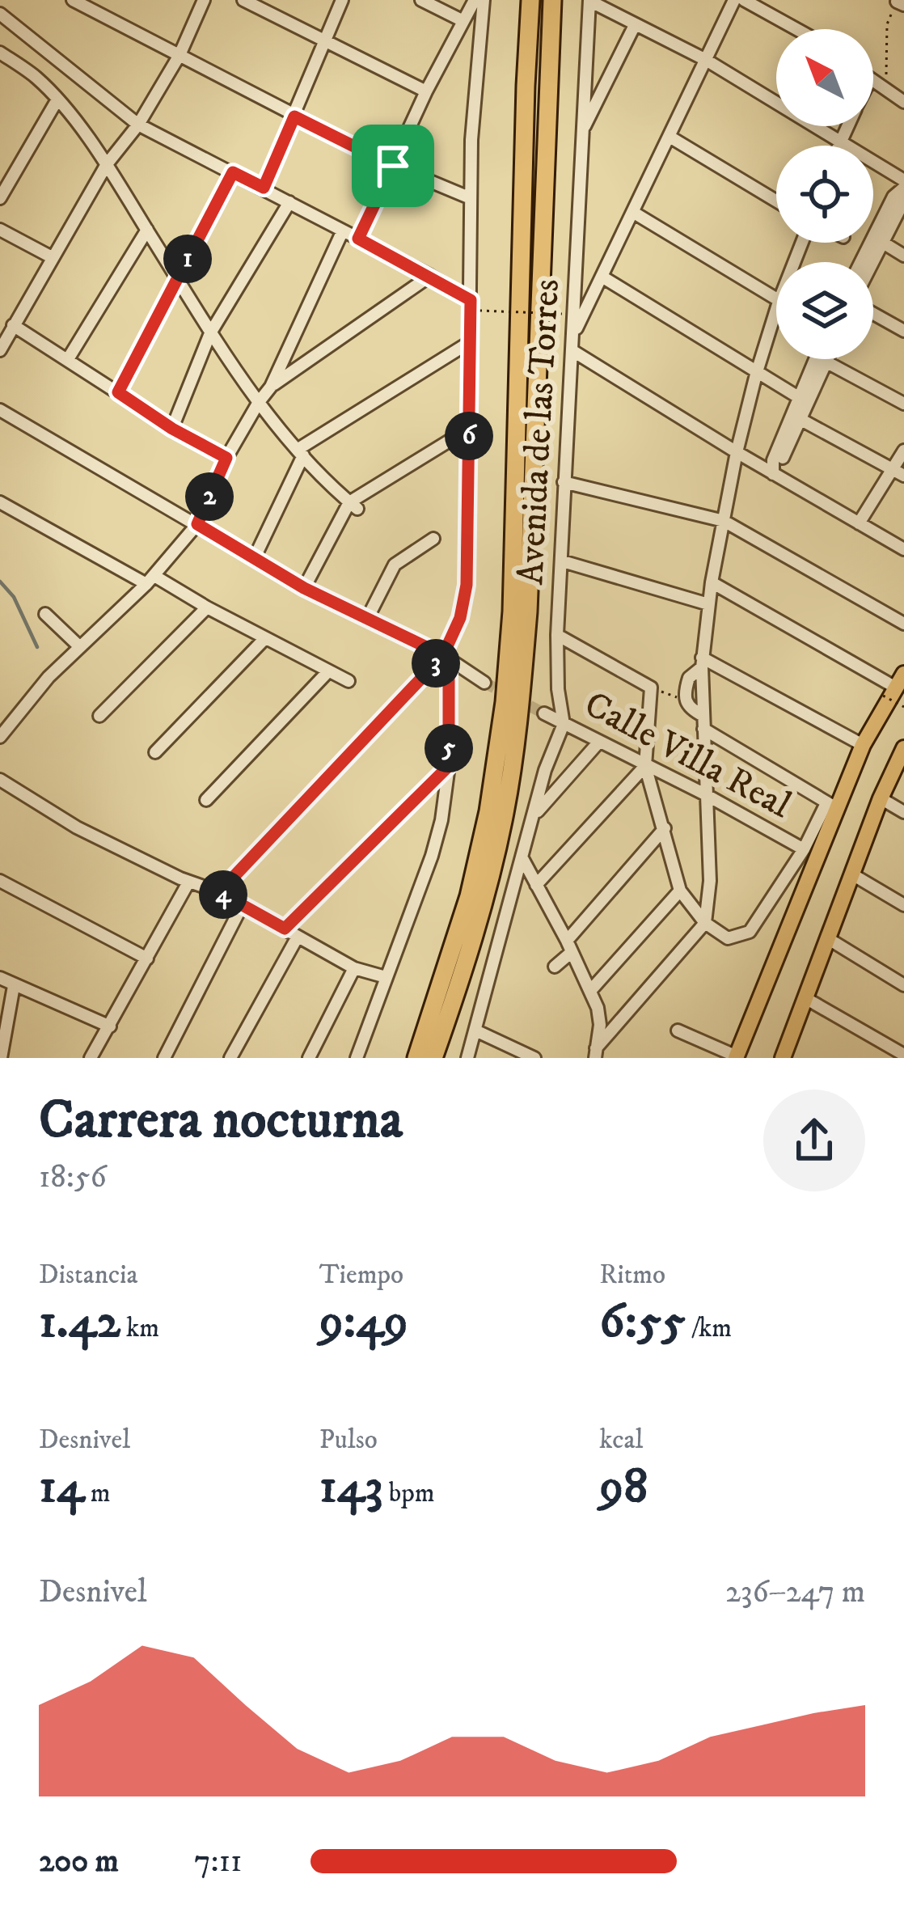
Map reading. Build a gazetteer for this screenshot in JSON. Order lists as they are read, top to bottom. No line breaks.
{"streets":{"street":["Avenida de las Torres","Calle Villa Real"]},"crossings":[["Avenida de las Torres","Calle Villa Real"]],"north":"top left","page":{"pins":["1","6","2","3","5","4"],"heading":["Carrera nocturna","18:56"],"stats":[["Distancia","1.42 km"],["Tiempo","9:49"],["Ritmo","6:55 /km"],["Desnivel","14 m"],["Pulso","143 bpm"],["kcal","98"]],"chart":["Desnivel","236–247 m"],"list":[{"name":"200 m","note":"7:11"}]}}
